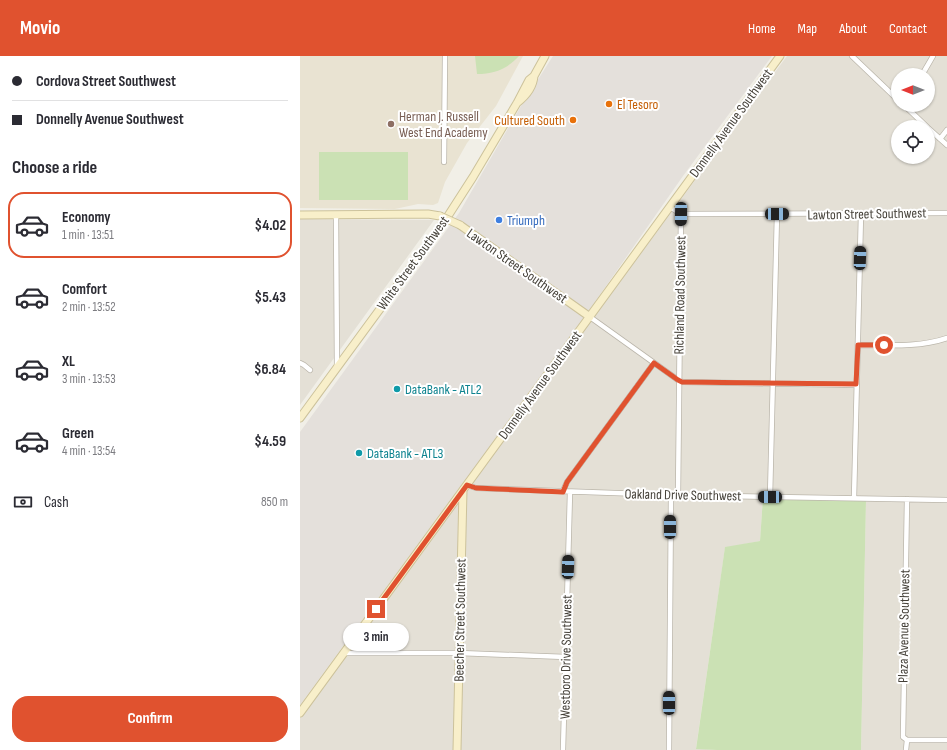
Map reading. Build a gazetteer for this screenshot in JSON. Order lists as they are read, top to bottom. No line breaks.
{"streets":{"street":["Donnelly Avenue Southwest","Lawton Street Southwest","White Street Southwest","Richland Road Southwest","Oakland Drive Southwest","Beecher Street Southwest","Plaza Avenue Southwest","Westboro Drive Southwest"]},"crossings":[["Donnelly Avenue Southwest","Lawton Street Southwest"],["Donnelly Avenue Southwest","Oakland Drive Southwest"],["Donnelly Avenue Southwest","Beecher Street Southwest"],["Lawton Street Southwest","Richland Road Southwest"],["Richland Road Southwest","Oakland Drive Southwest"],["Oakland Drive Southwest","Beecher Street Southwest"],["Oakland Drive Southwest","Plaza Avenue Southwest"],["Oakland Drive Southwest","Westboro Drive Southwest"]],"places":["El Tesoro","Cultured South","Herman J. Russell West End Academy","Triumph","DataBank - ATL2","DataBank - ATL3"],"north":"left","page":{"header":"Movio","nav":["Home","Map","About","Contact"],"banner":["Cordova Street Southwest","Donnelly Avenue Southwest"],"heading":"Choose a ride","list":[{"name":"Economy","note":"1 min · 13:51","value":"$4.02"},{"name":"Comfort","note":"2 min · 13:52","value":"$5.43"},{"name":"XL","note":"3 min · 13:53","value":"$6.84"},{"name":"Green","note":"4 min · 13:54","value":"$4.59"}],"pay":["Cash","850 m"],"bubble":"3 min","buttons":"Confirm"}}
